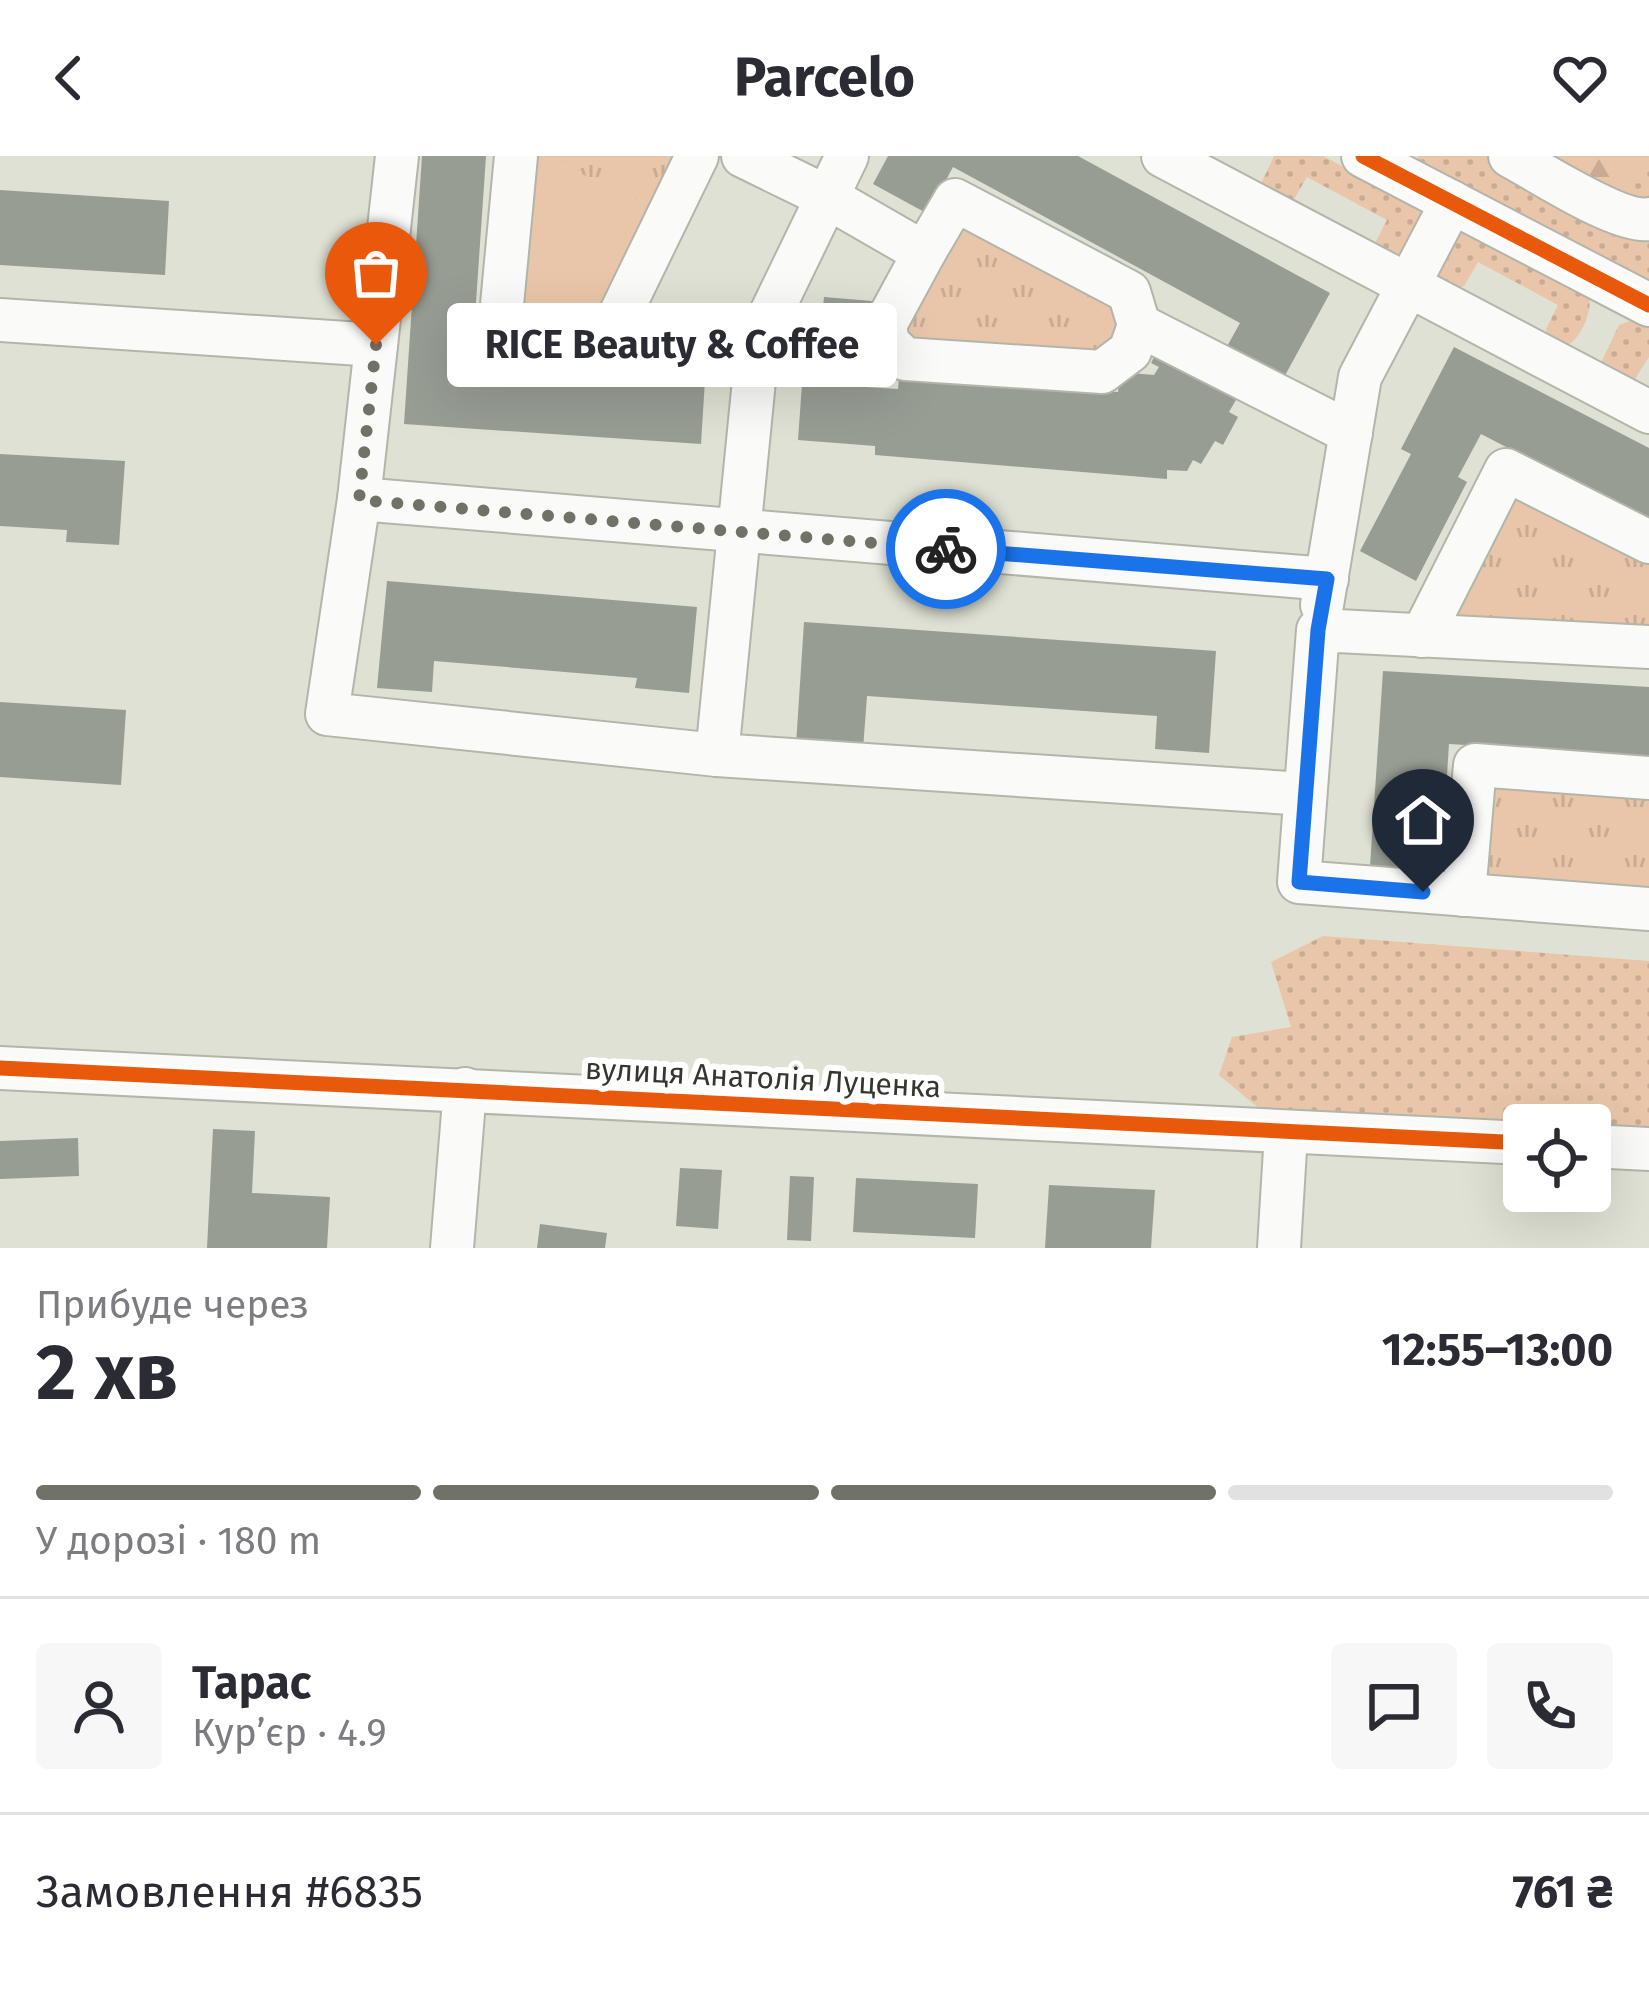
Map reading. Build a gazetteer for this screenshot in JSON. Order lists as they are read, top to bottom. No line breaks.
{"streets":{"street":["вулиця Анатолія Луценка"]},"places":["RICE Beauty & Coffee"],"page":{"header":"Parcelo","bubble":"RICE Beauty & Coffee","heading":["2 хв","Прибуде через","12:55–13:00"],"panel":["Тарас","Кур’єр · 4.9","Замовлення #6835","761 ₴"],"bar":"У дорозі · 180 m"}}
